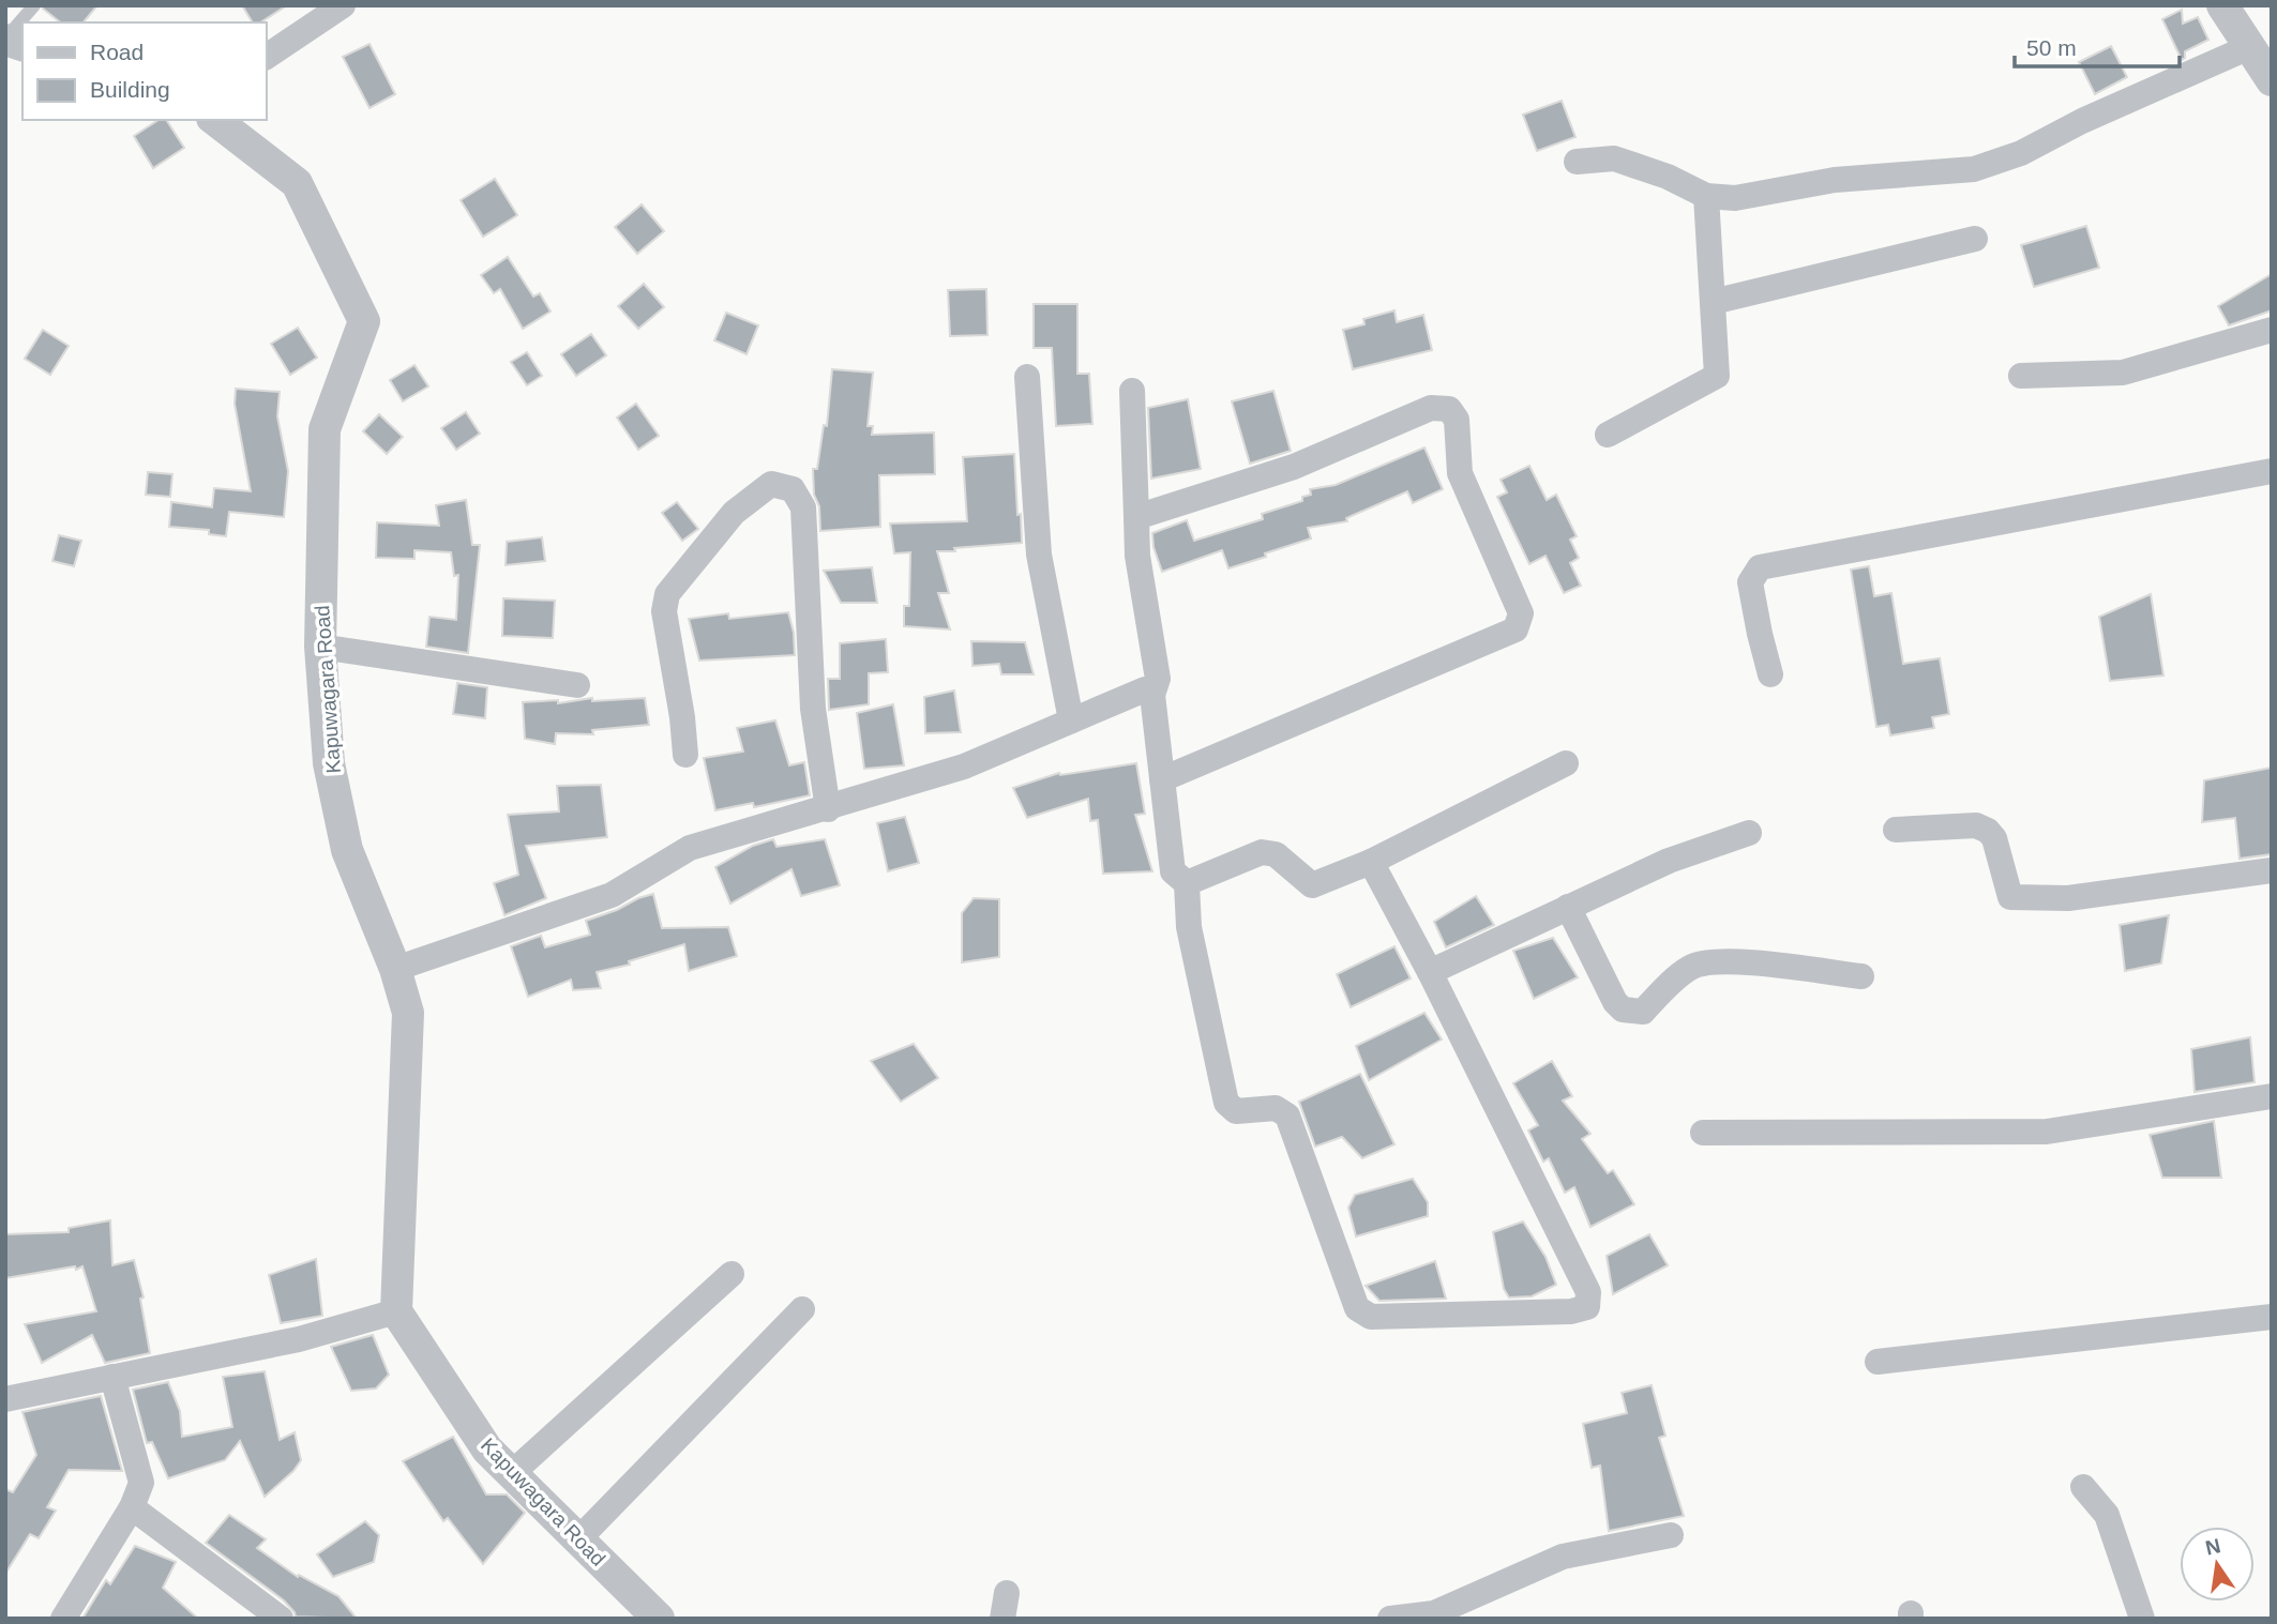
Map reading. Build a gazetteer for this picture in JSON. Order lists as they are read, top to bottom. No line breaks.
{"streets":{"street":["Kapuwagara Road"]},"legend":["Road","Building"],"scale_bar":"50 m","north":"top"}
